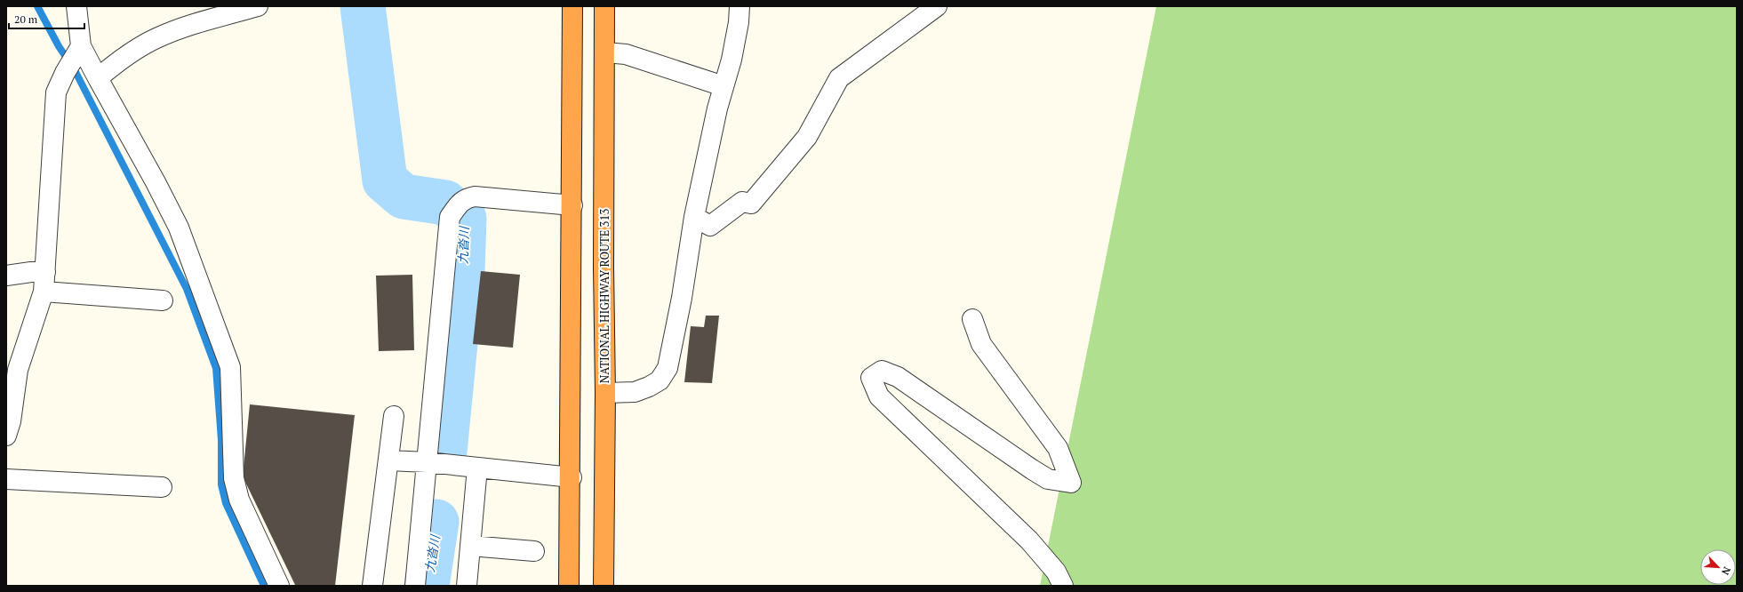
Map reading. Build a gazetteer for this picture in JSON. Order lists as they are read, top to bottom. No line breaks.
{"streets":{"highway":["NATIONAL HIGHWAY ROUTE 313"]},"water":["九沓川"],"scale_bar":"20 m","north":"bottom right"}
